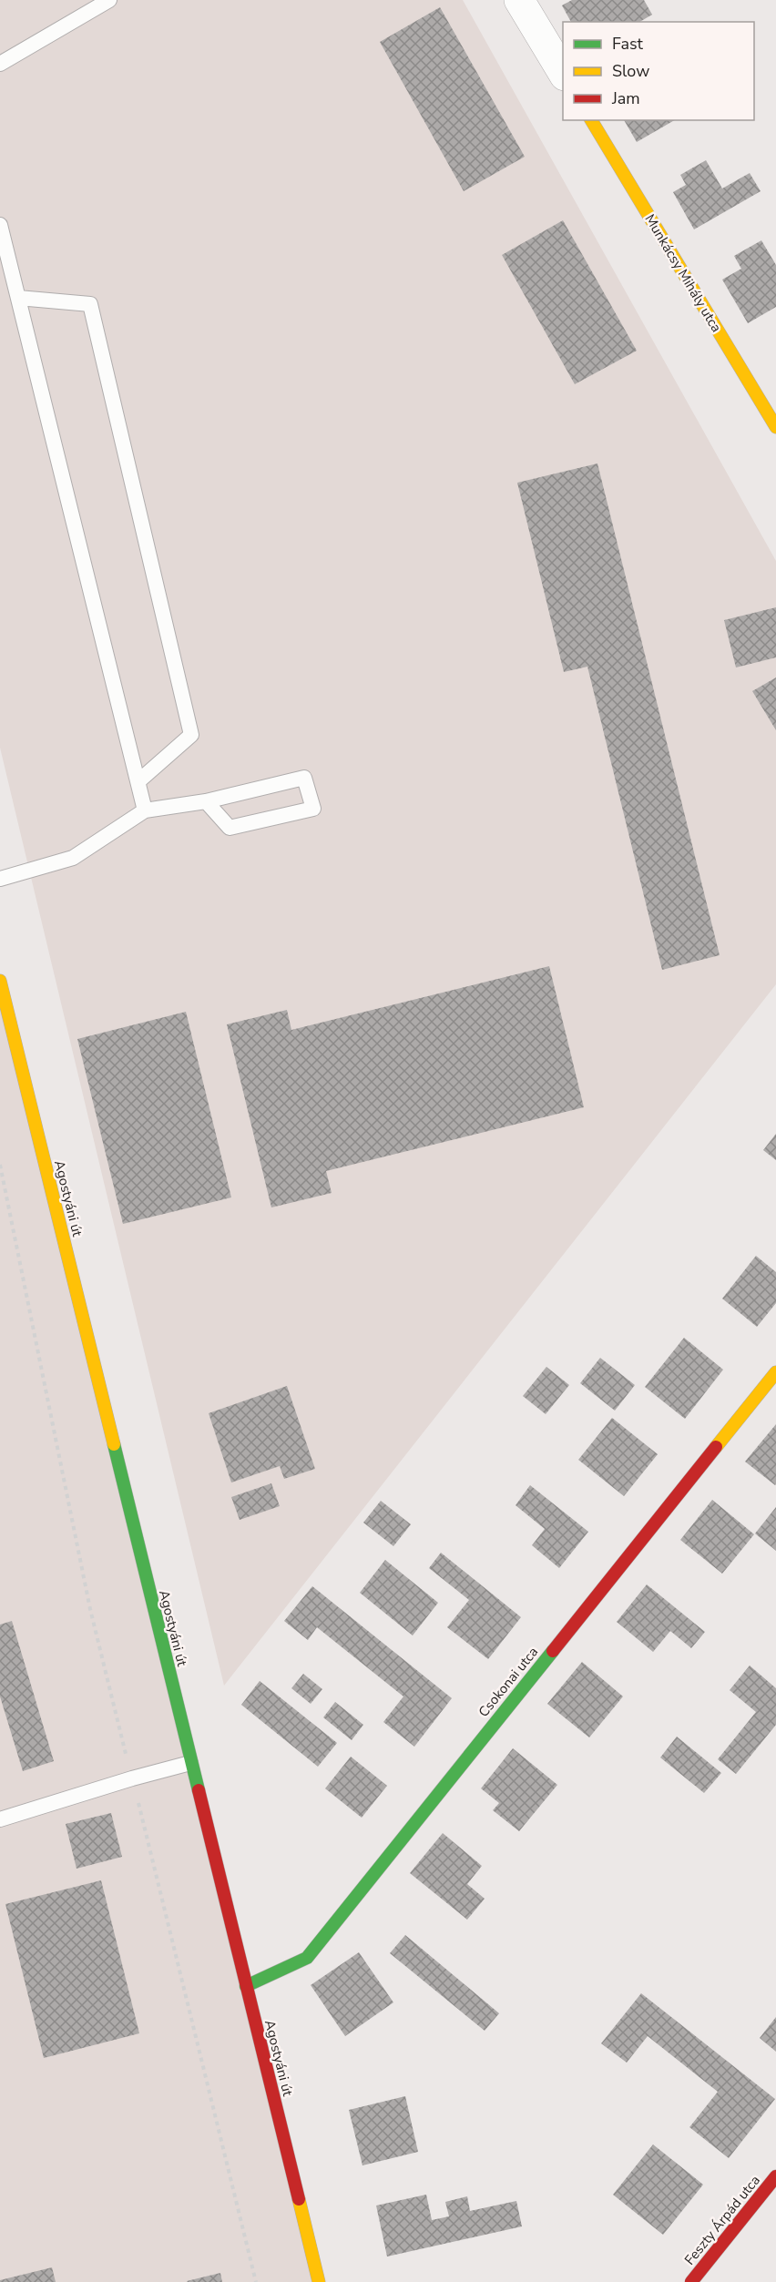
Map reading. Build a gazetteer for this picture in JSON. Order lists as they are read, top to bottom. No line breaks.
{"streets":{"main road":["Munkácsy Mihály utca","Agostyáni út","Csokonai utca","Feszty Árpád utca"]},"crossings":[["Agostyáni út","Csokonai utca"]],"legend":["Fast","Slow","Jam"]}
